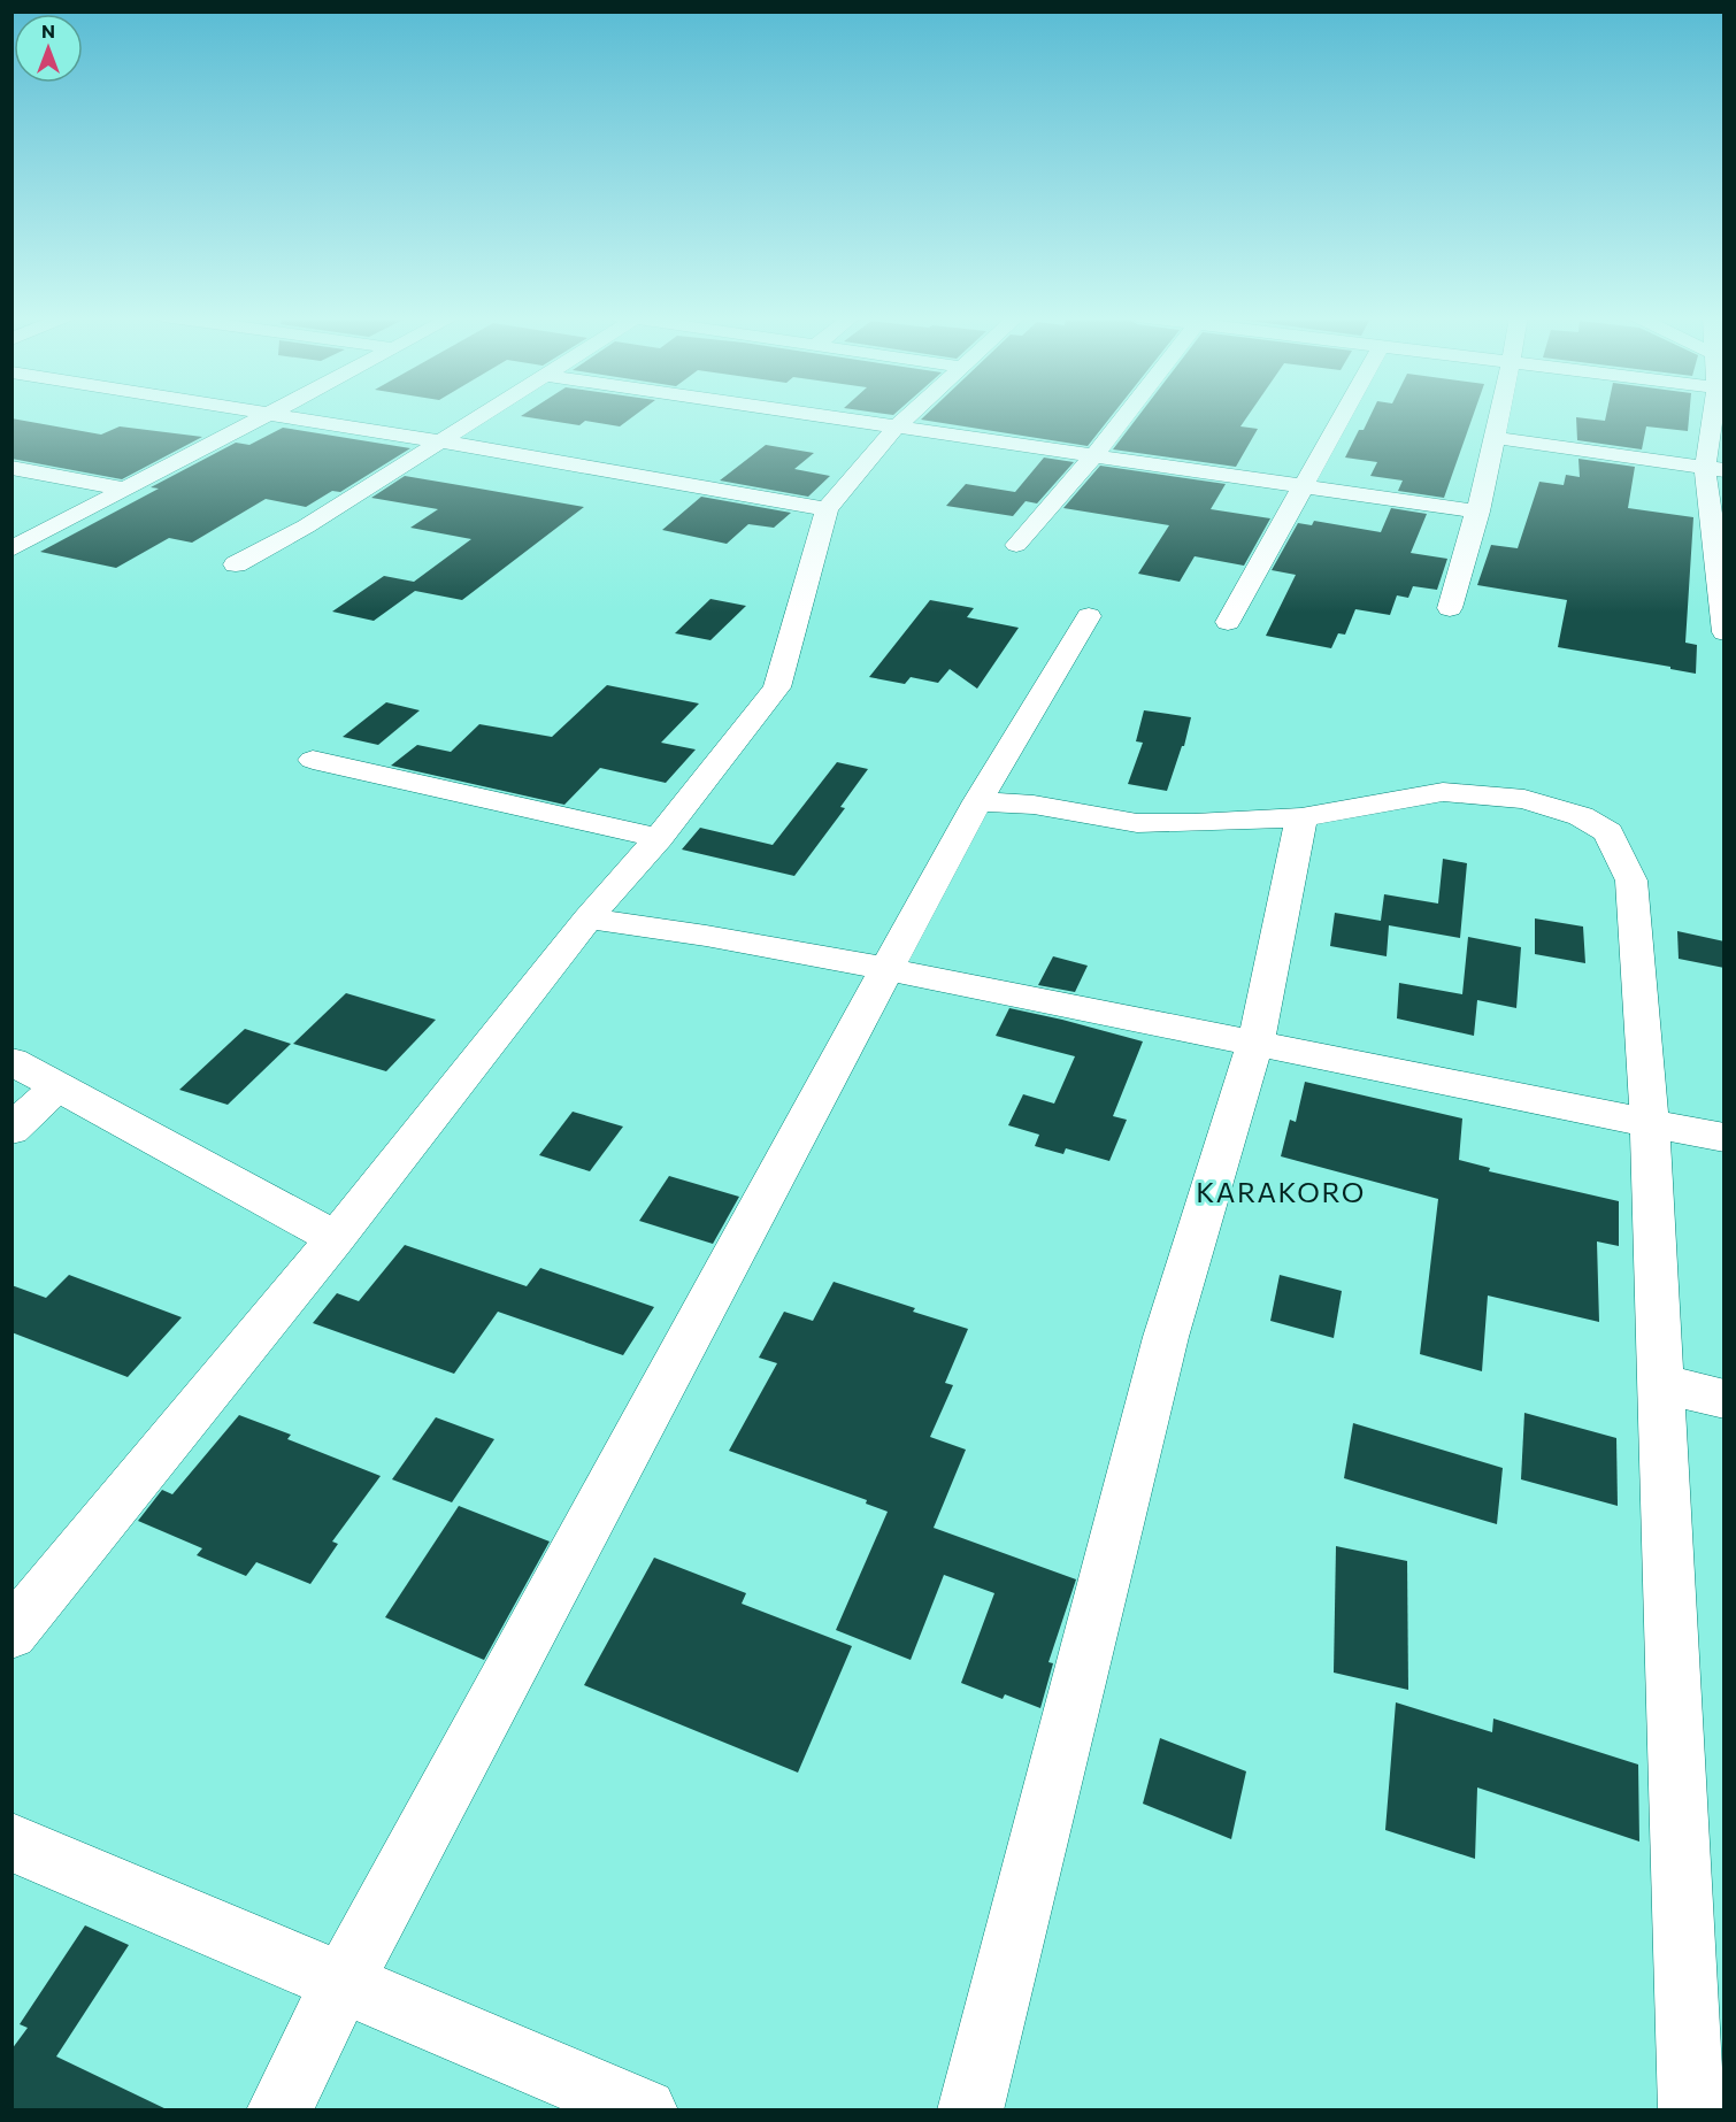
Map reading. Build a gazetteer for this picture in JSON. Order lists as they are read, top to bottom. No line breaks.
{"districts":["KARAKORO"],"north":"top"}
